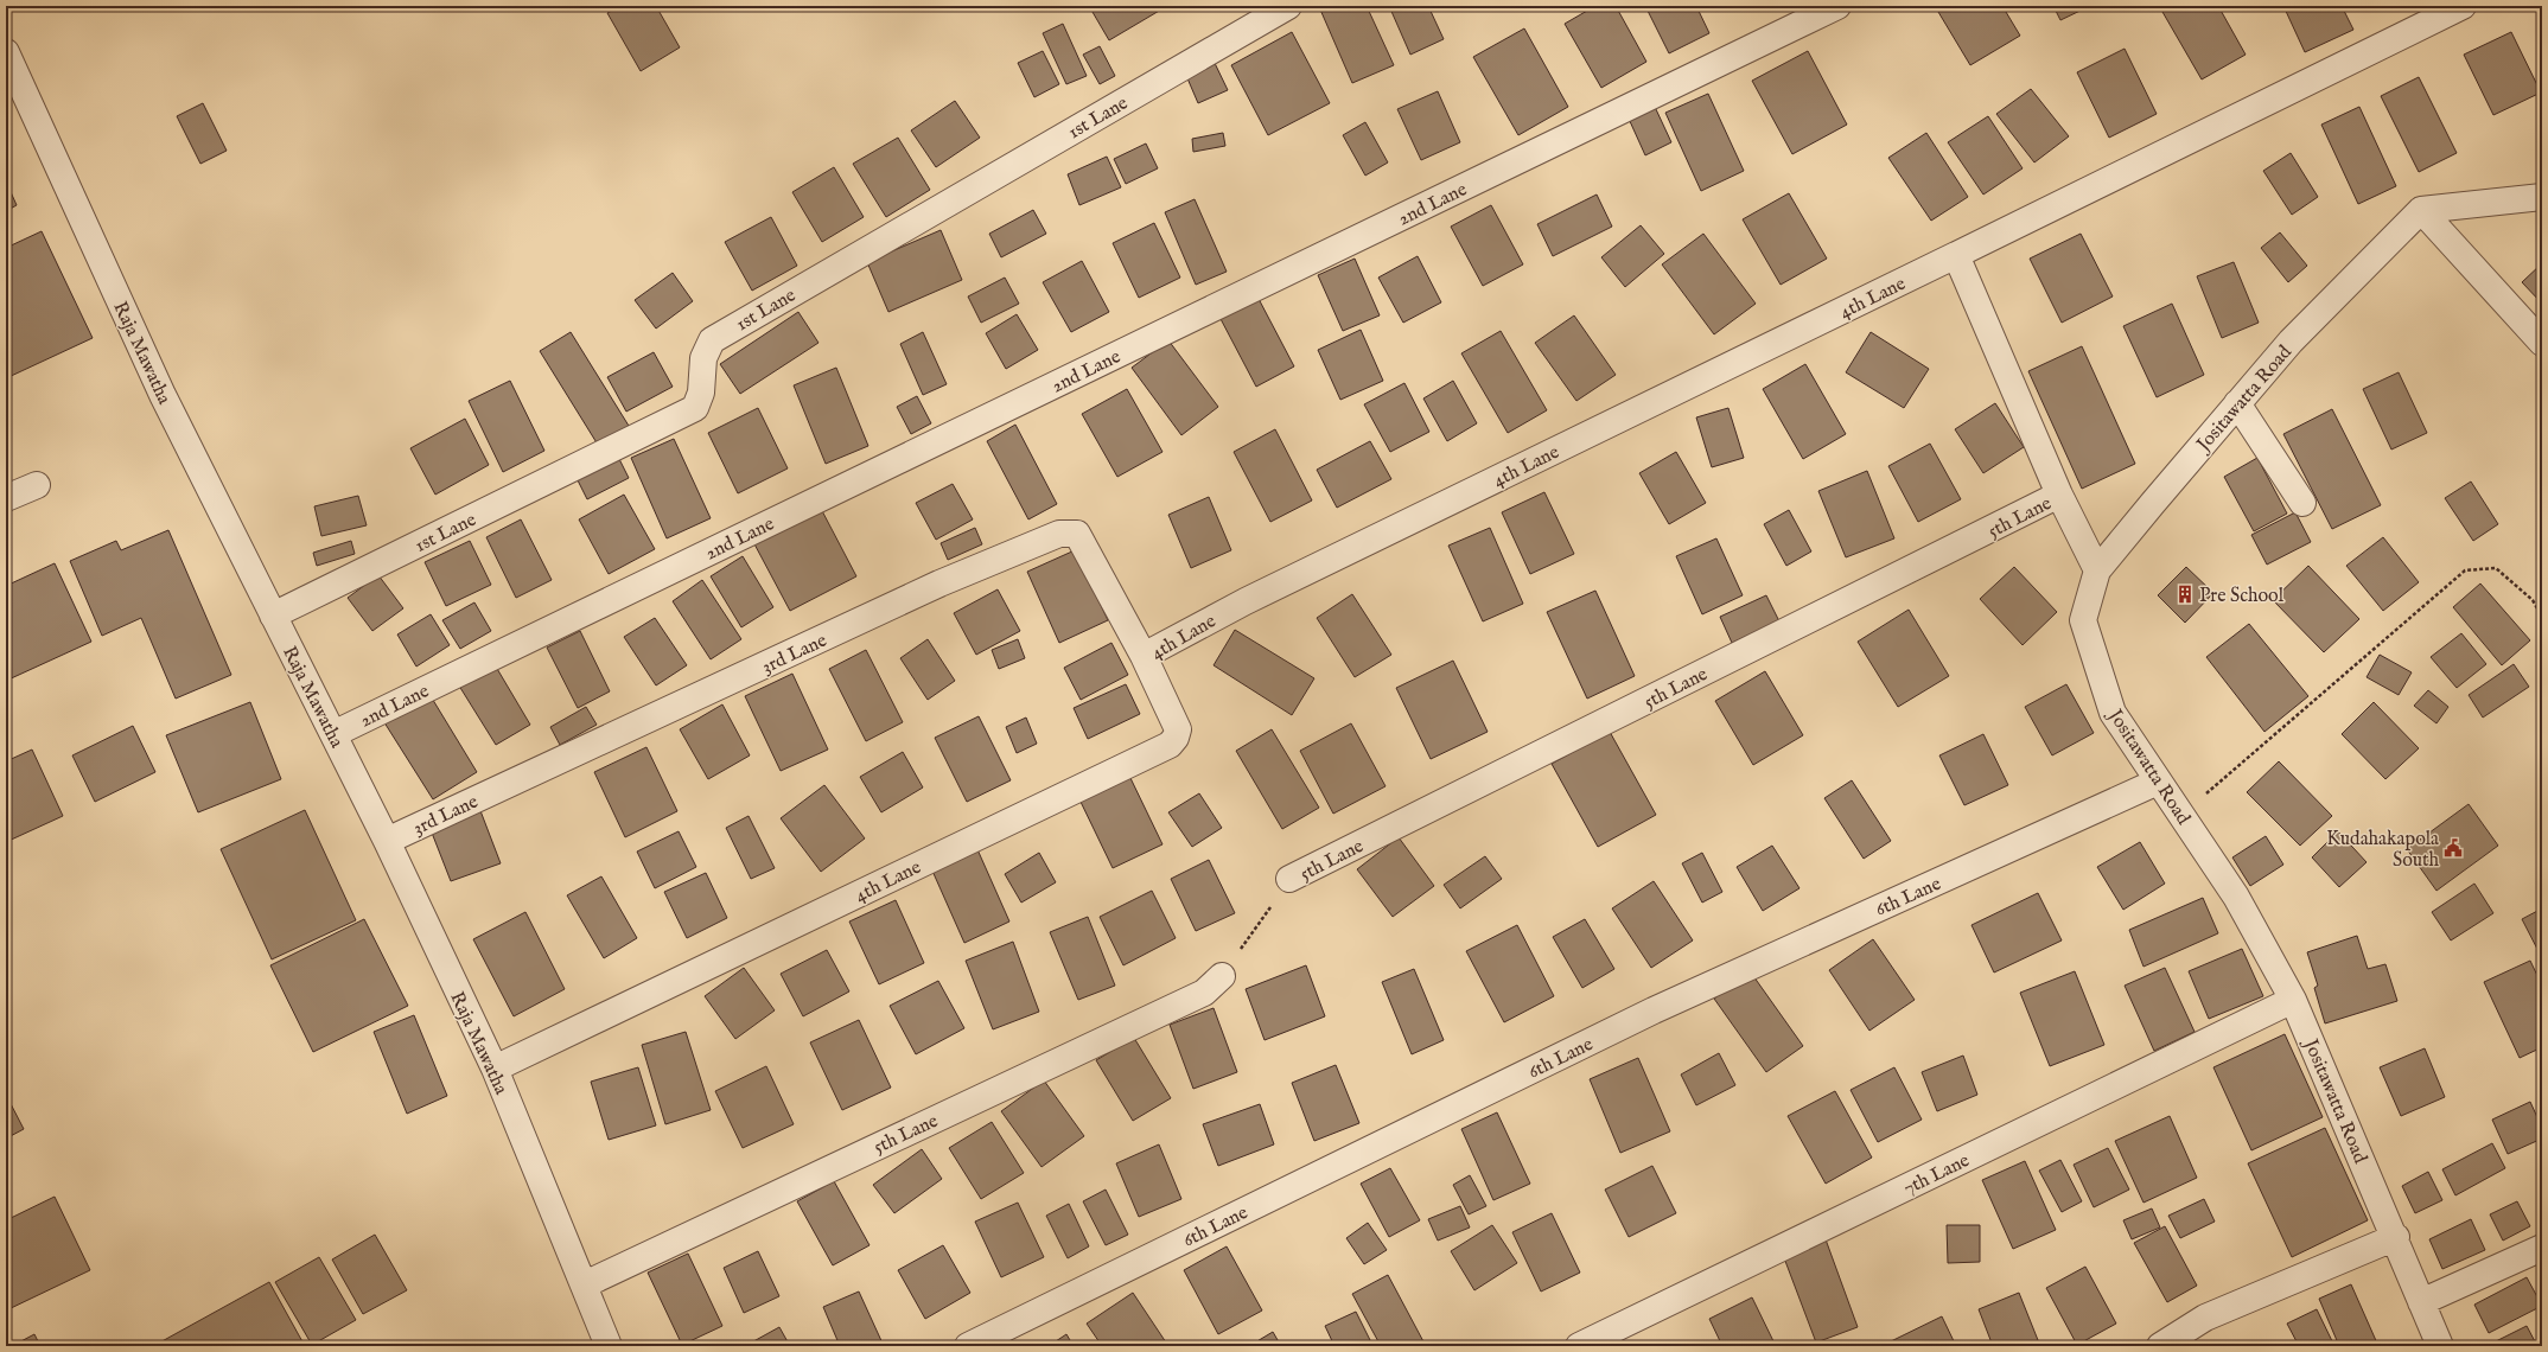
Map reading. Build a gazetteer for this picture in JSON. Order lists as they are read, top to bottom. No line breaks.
{"streets":{"street":["1st Lane","2nd Lane","4th Lane","Raja Mawatha","Jositawatta Road","5th Lane","3rd Lane","6th Lane","7th Lane"]},"crossings":[["1st Lane","Raja Mawatha"],["2nd Lane","Raja Mawatha"],["4th Lane","Raja Mawatha"],["4th Lane","3rd Lane"],["Raja Mawatha","5th Lane"],["Raja Mawatha","3rd Lane"],["Jositawatta Road","6th Lane"],["Jositawatta Road","7th Lane"]],"places":{"building":["Pre School"],"public building":["Kudahakapola South"]}}
